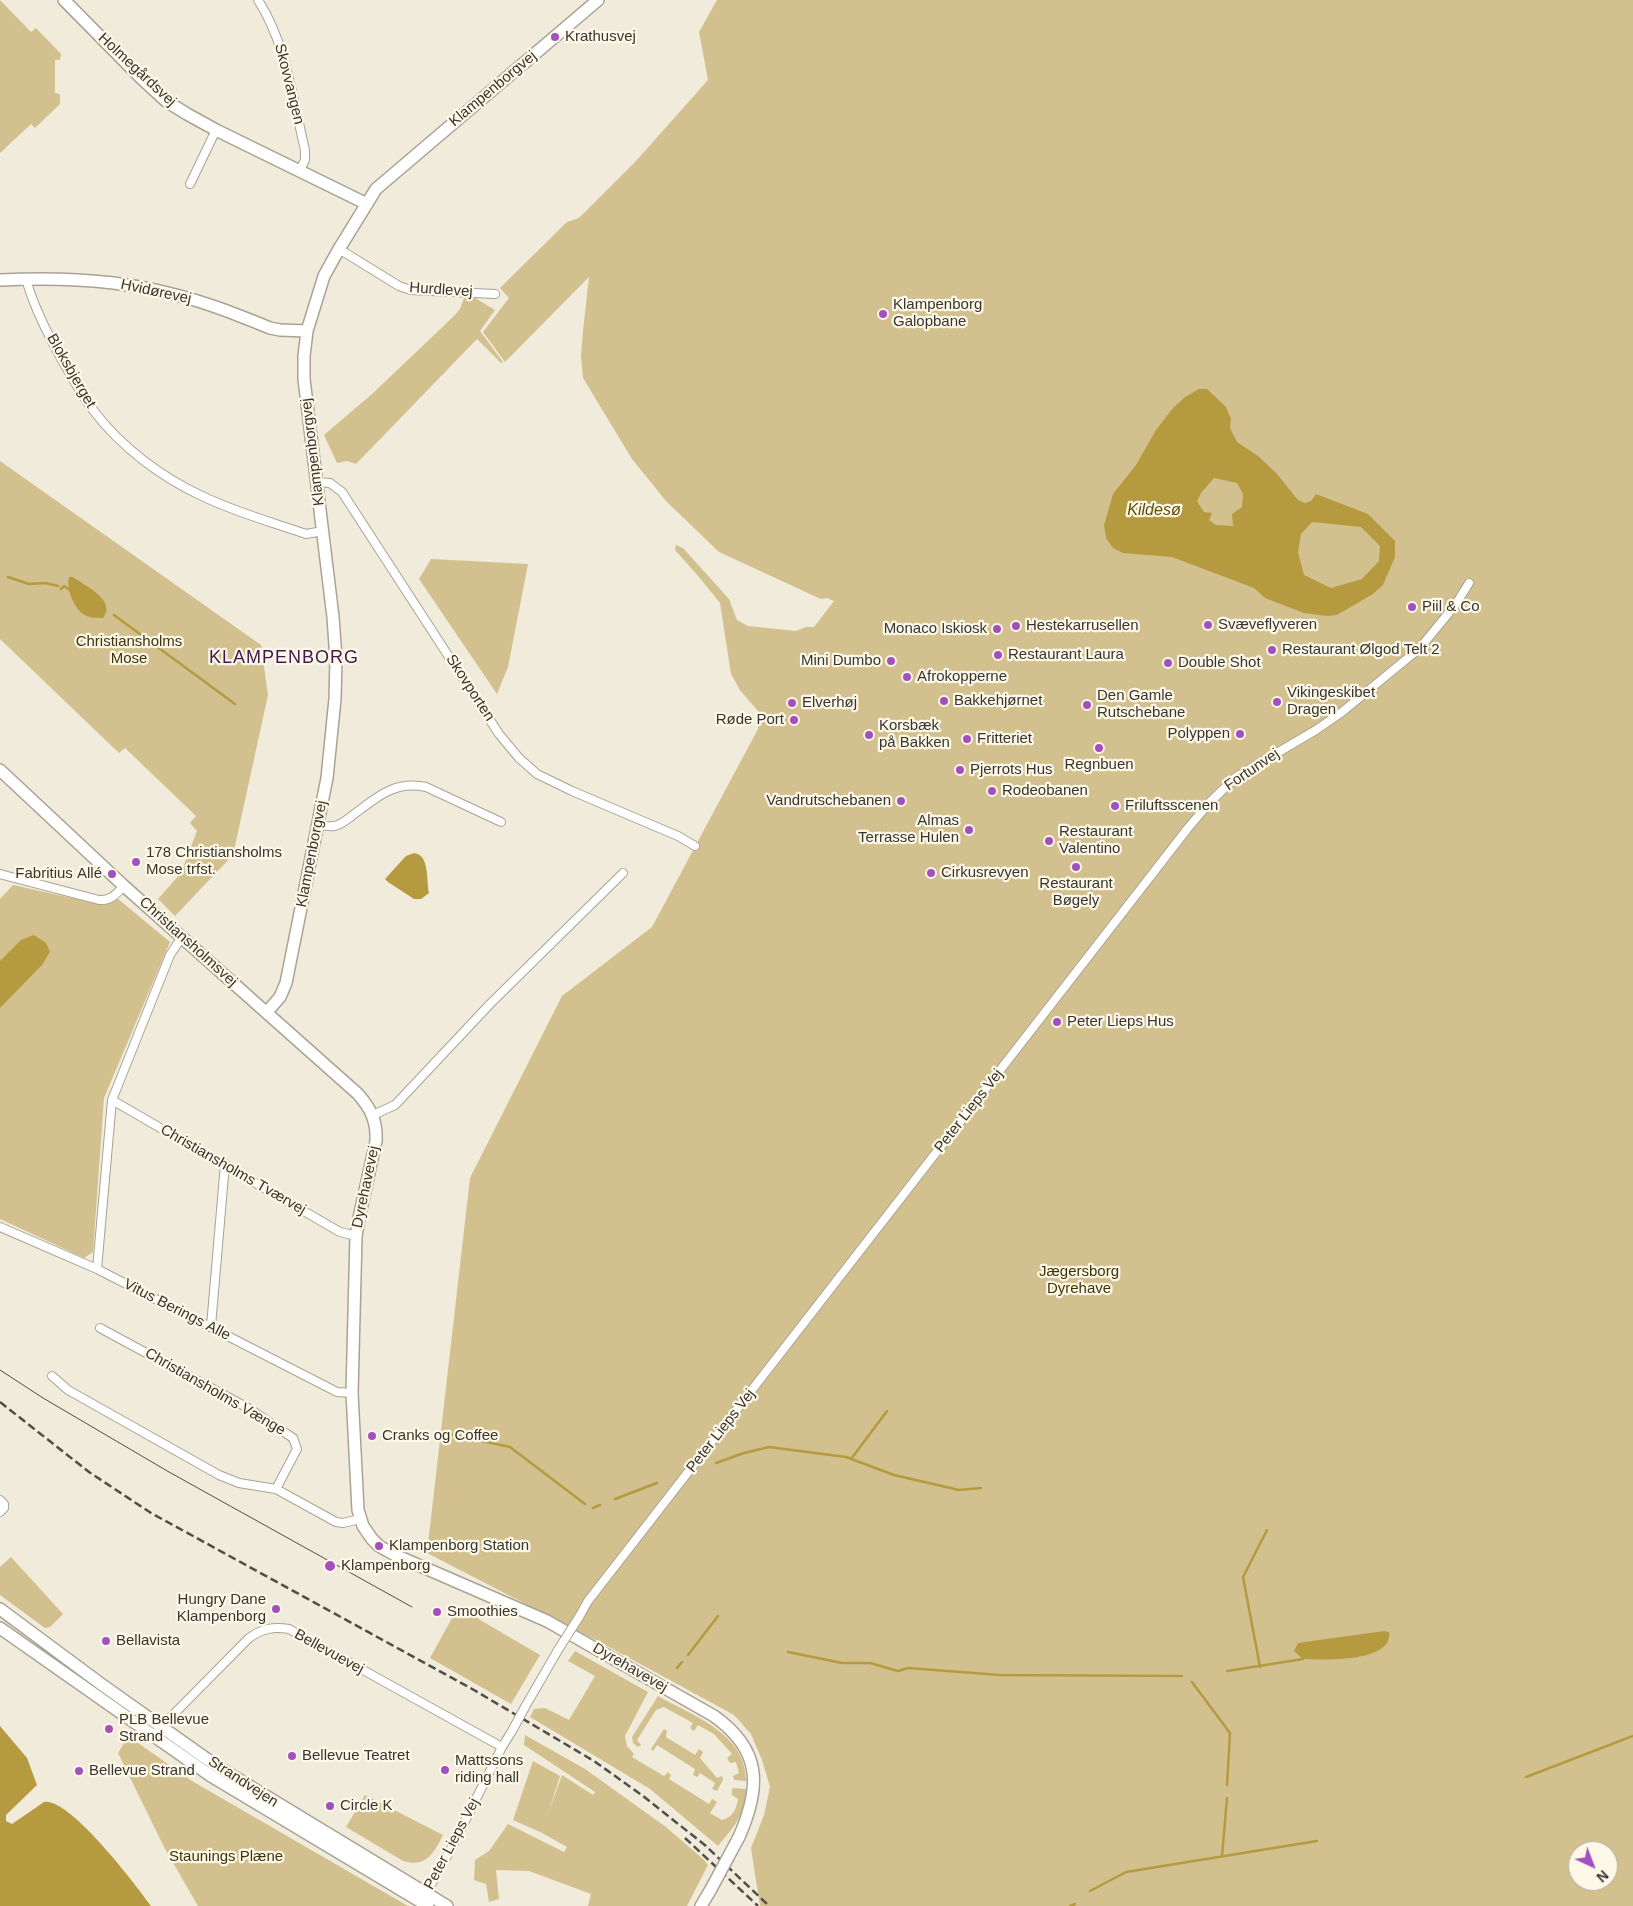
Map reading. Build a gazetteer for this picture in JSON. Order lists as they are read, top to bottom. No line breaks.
{"streets":{"street":["Holmegårdsvej","Skovvangen","Klampenborgvej","Hurdlevej","Hvidørevej","Bloksbjerget","Skovporten","Fortunvej","Christiansholmsvej","Peter Lieps Vej","Christiansholms Tværvej","Dyrehavevej","Vitus Berings Alle","Christiansholms Vænge","Bellevuevej","Strandvejen"]},"crossings":[["Holmegårdsvej","Skovvangen"],["Holmegårdsvej","Klampenborgvej"],["Klampenborgvej","Hurdlevej"],["Klampenborgvej","Hvidørevej"],["Klampenborgvej","Bloksbjerget"],["Klampenborgvej","Skovporten"],["Klampenborgvej","Christiansholmsvej"],["Hvidørevej","Bloksbjerget"],["Fortunvej","Peter Lieps Vej"],["Christiansholmsvej","Dyrehavevej"],["Peter Lieps Vej","Bellevuevej"],["Peter Lieps Vej","Strandvejen"],["Christiansholms Tværvej","Dyrehavevej"],["Dyrehavevej","Vitus Berings Alle"],["Bellevuevej","Strandvejen"]],"districts":["KLAMPENBORG"],"water":["Kildesø"],"parks":["Christiansholms Mose","Jægersborg Dyrehave","Staunings Plæne"],"places":["Krathusvej","Klampenborg Galopbane","Piil & Co","Svæveflyveren","Hestekarrusellen","Monaco Iskiosk","Restaurant Ølgod Telt 2","Restaurant Laura","Mini Dumbo","Double Shot","Afrokopperne","Bakkehjørnet","Vikingeskibet Dragen","Elverhøj","Den Gamle Rutschebane","Røde Port","Polyppen","Korsbæk på Bakken","Fritteriet","Regnbuen","Pjerrots Hus","Rodeobanen","Vandrutschebanen","Friluftsscenen","Almas Terrasse Hulen","Restaurant Valentino","178 Christiansholms Mose trfst.","Restaurant Bøgely","Cirkusrevyen","Fabritius Allé","Peter Lieps Hus","Cranks og Coffee","Klampenborg Station","Klampenborg","Hungry Dane Klampenborg","Smoothies","Bellavista","PLB Bellevue Strand","Bellevue Teatret","Mattssons riding hall","Bellevue Strand","Circle K"],"north":"bottom right"}
